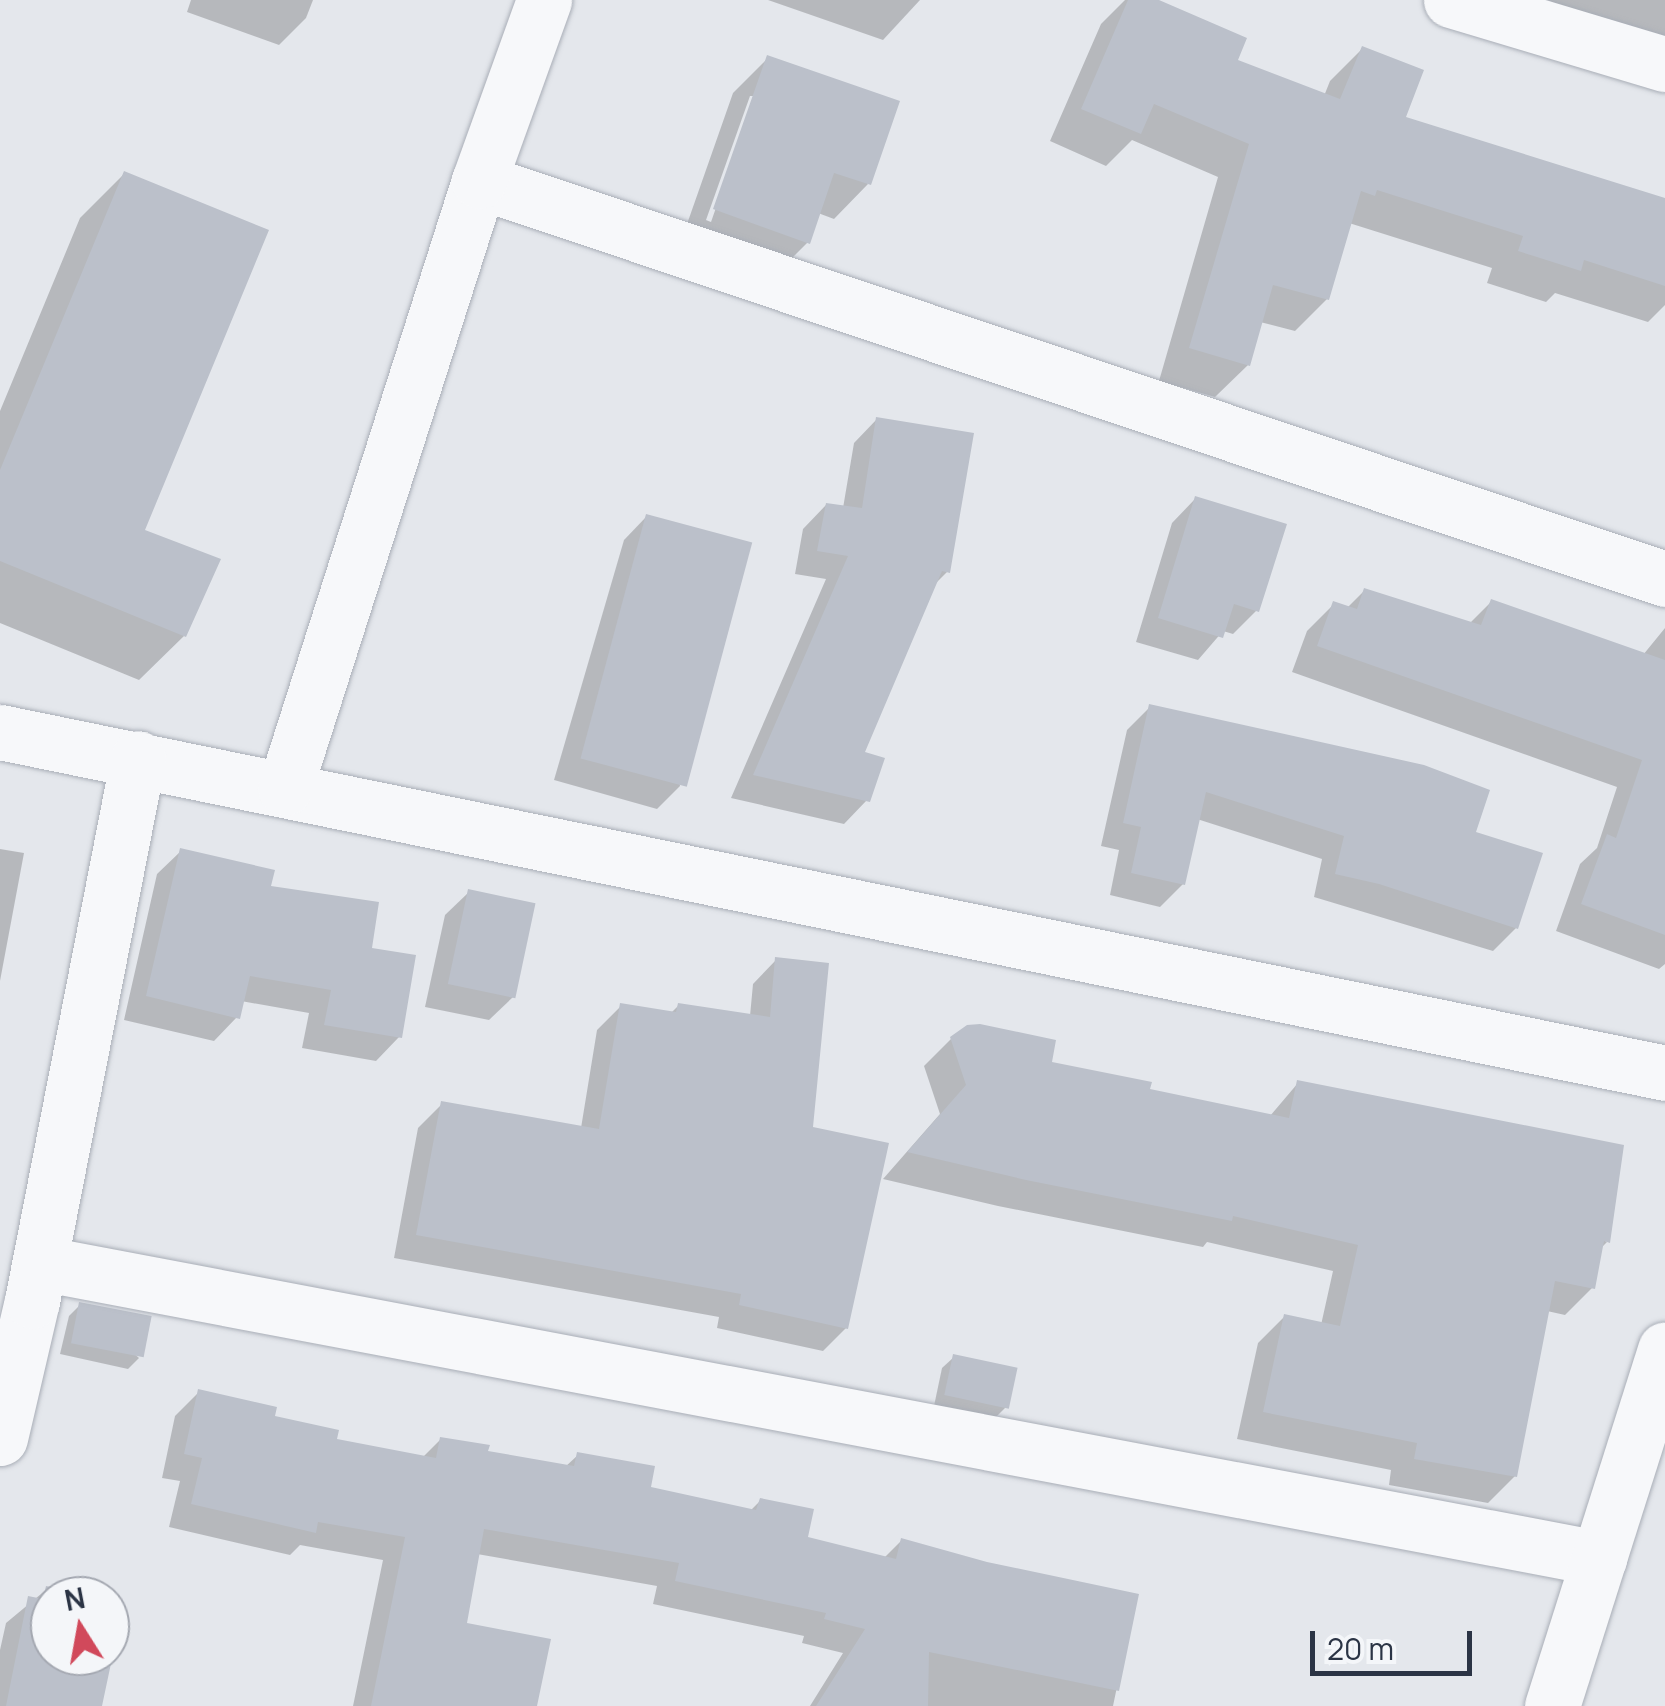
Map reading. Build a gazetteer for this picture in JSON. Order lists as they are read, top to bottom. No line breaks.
{"scale_bar":"20 m","north":"top"}
